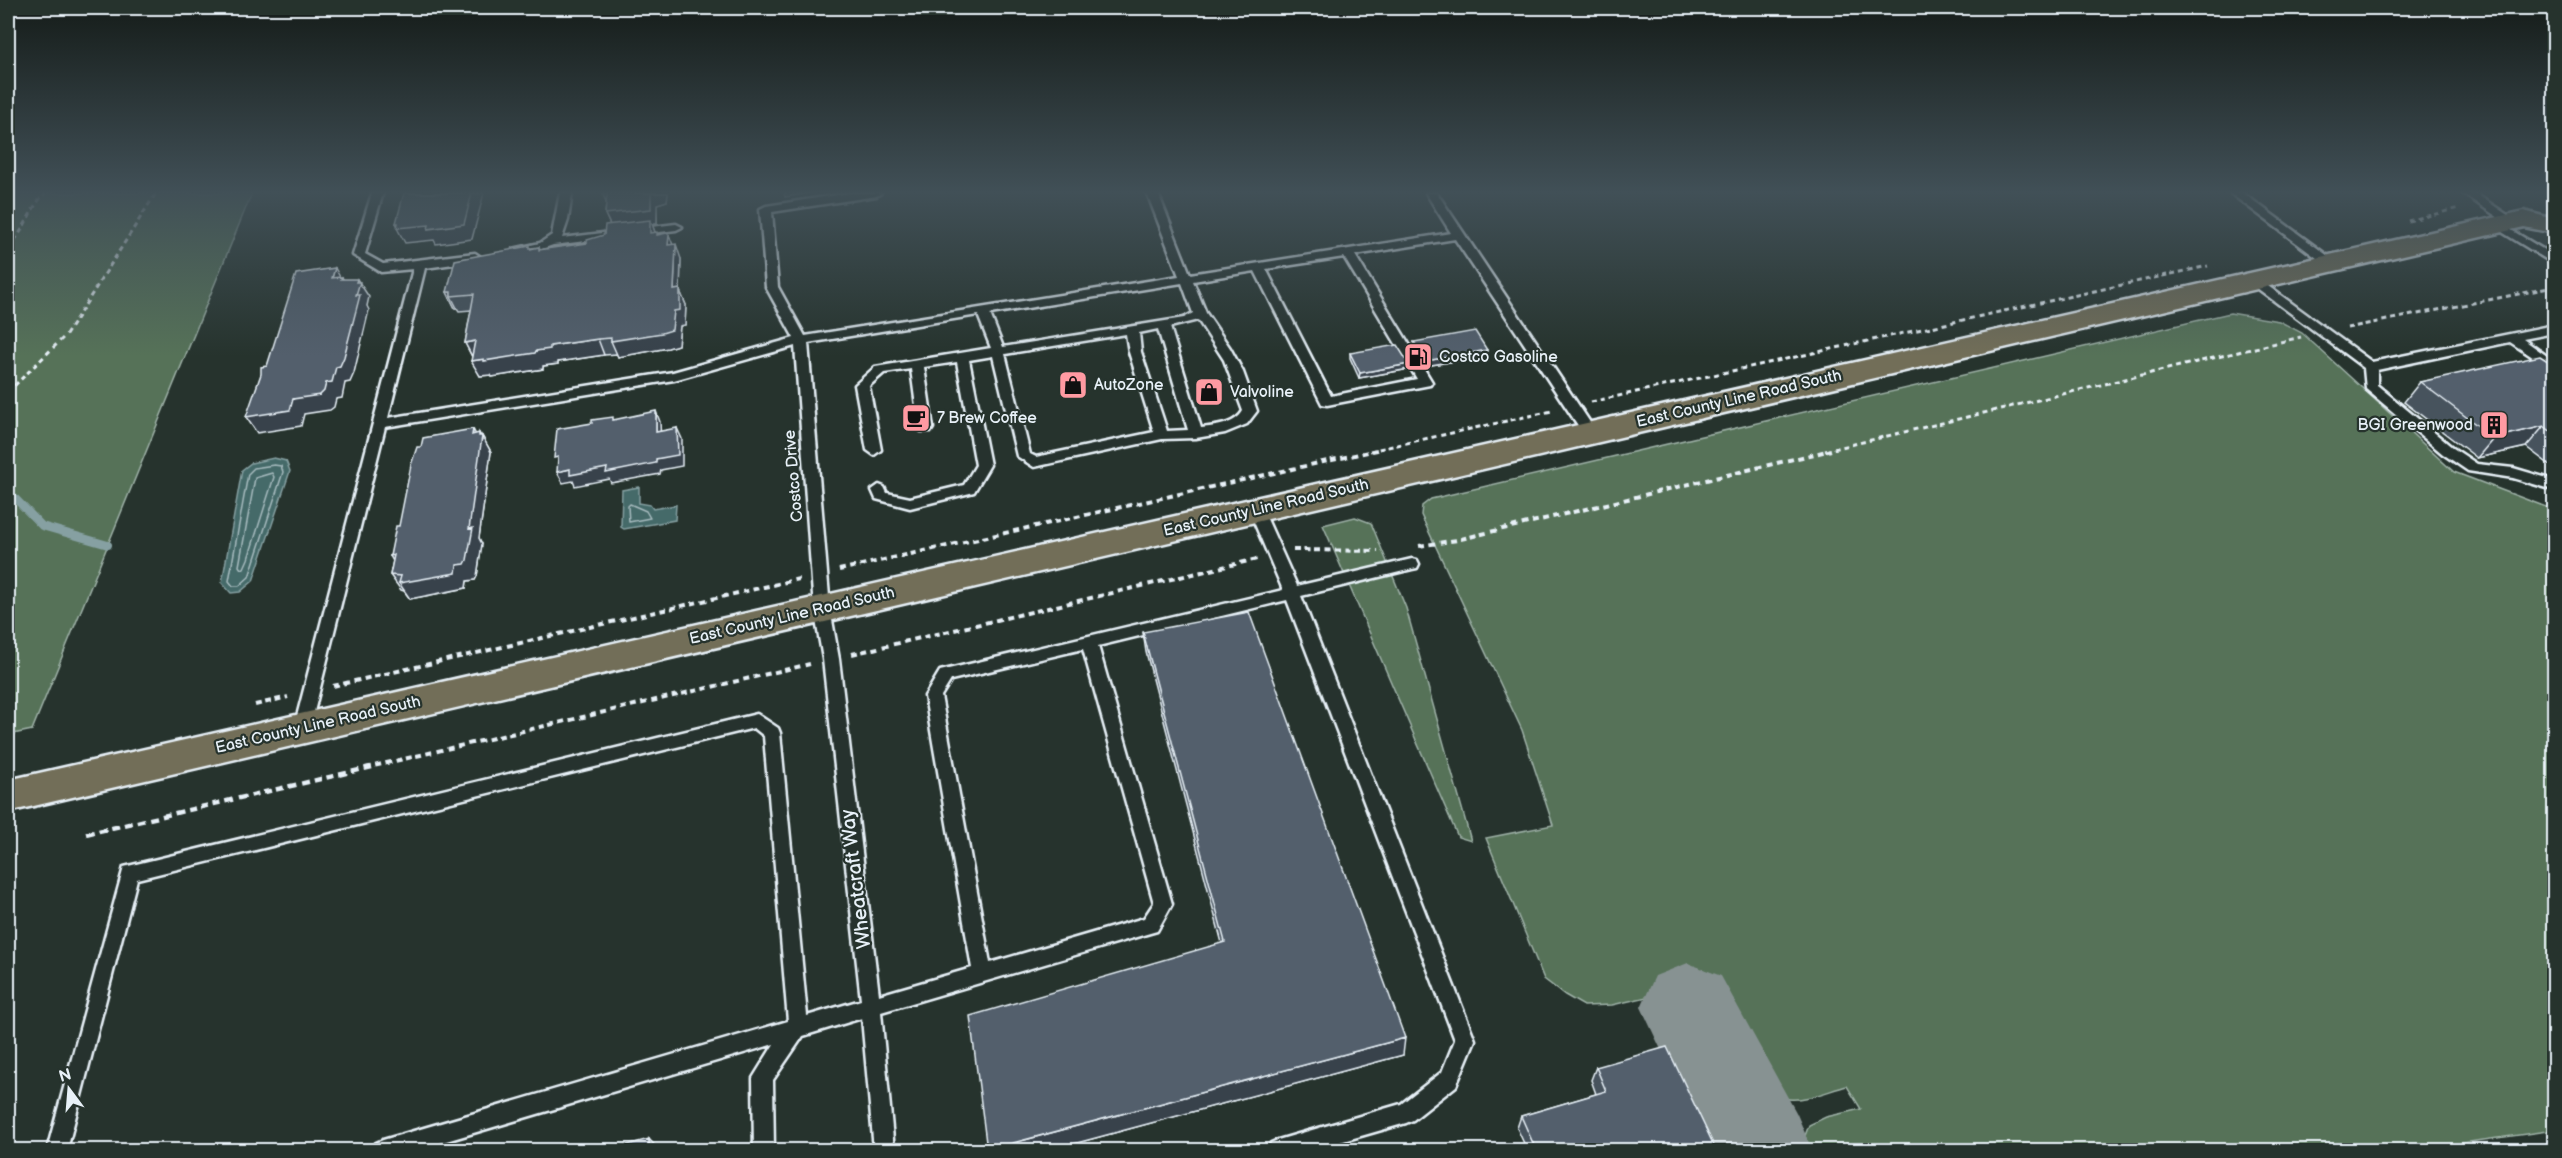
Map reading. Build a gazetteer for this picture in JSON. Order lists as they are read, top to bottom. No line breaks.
{"streets":{"main road":["East County Line Road South"],"lane":["Costco Drive","Wheatcraft Way"]},"crossings":[["East County Line Road South","Costco Drive"],["East County Line Road South","Wheatcraft Way"],["Costco Drive","Wheatcraft Way"]],"places":{"fuel station":["Costco Gasoline"],"shop":["AutoZone","Valvoline"],"cafe":["7 Brew Coffee"],"building":["BGI Greenwood"]},"north":"top"}
